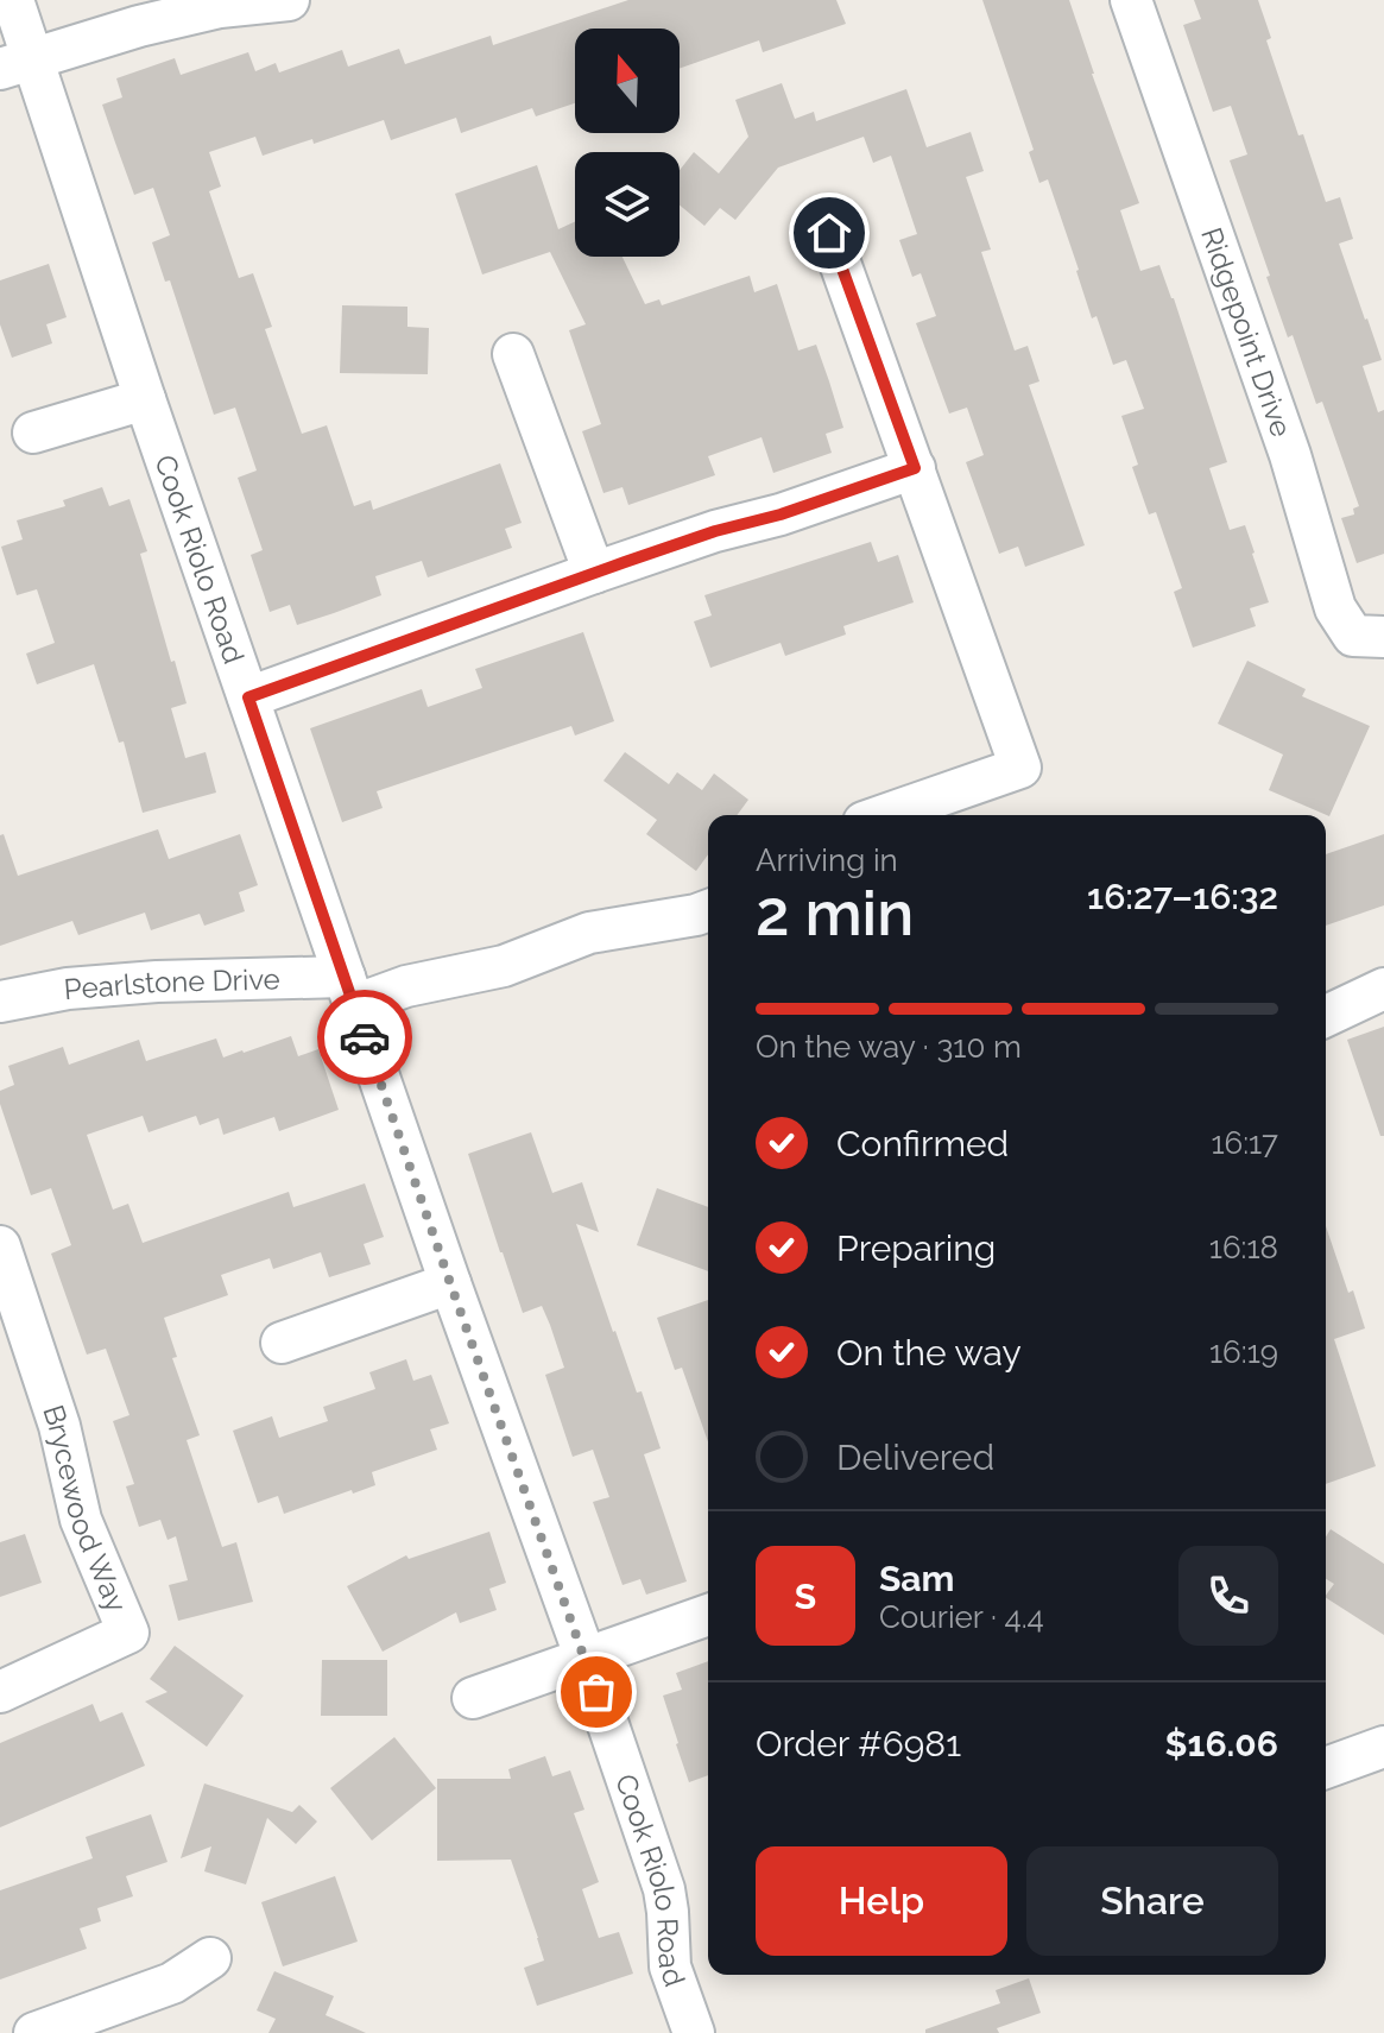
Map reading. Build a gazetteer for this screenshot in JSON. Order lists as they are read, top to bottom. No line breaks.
{"streets":{"street":["Ridgepoint Drive","Cook Riolo Road","Pearlstone Drive","Brycewood Way"]},"crossings":[["Cook Riolo Road","Pearlstone Drive"]],"north":"top","page":{"heading":["2 min","Arriving in","16:27–16:32"],"panel":["Sam","Courier · 4.4","Order #6981","$16.06"],"bar":"On the way · 310 m","list":[["Confirmed","16:17"],["Preparing","16:18"],["On the way","16:19"],"Delivered"],"round":"S","buttons":["Help","Share"]}}
